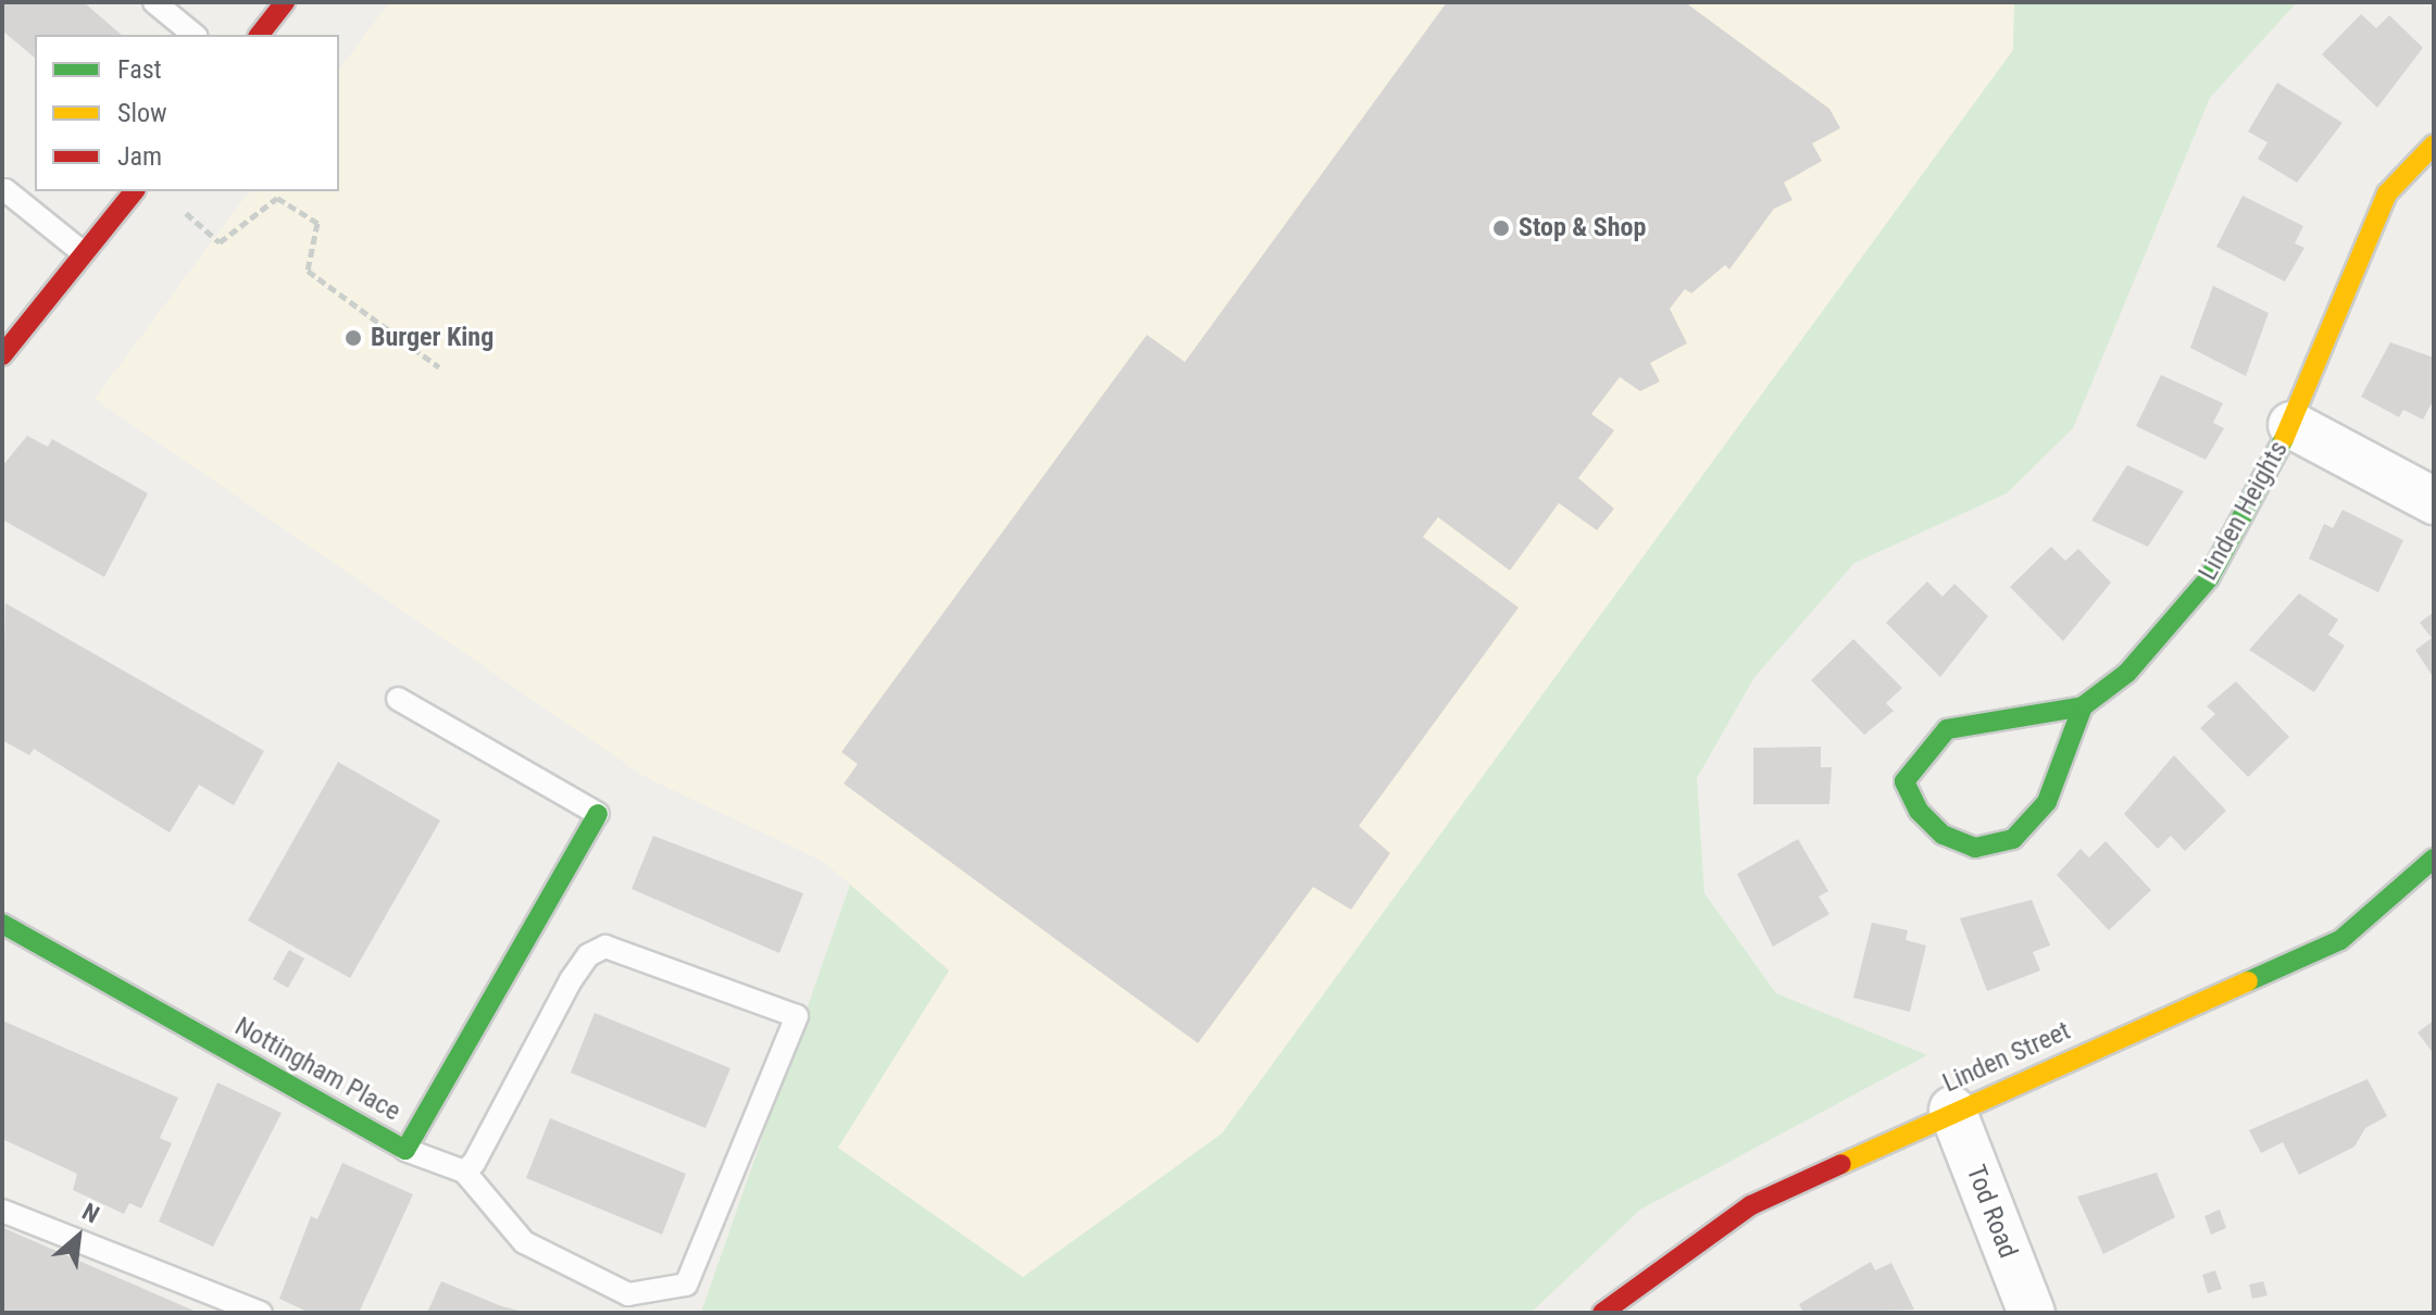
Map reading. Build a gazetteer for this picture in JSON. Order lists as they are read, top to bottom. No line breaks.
{"streets":{"street":["Linden Heights","Linden Street","Nottingham Place","Tod Road"]},"crossings":[["Linden Street","Tod Road"]],"places":["Stop & Shop","Burger King"],"legend":["Fast","Slow","Jam"],"north":"top right"}
